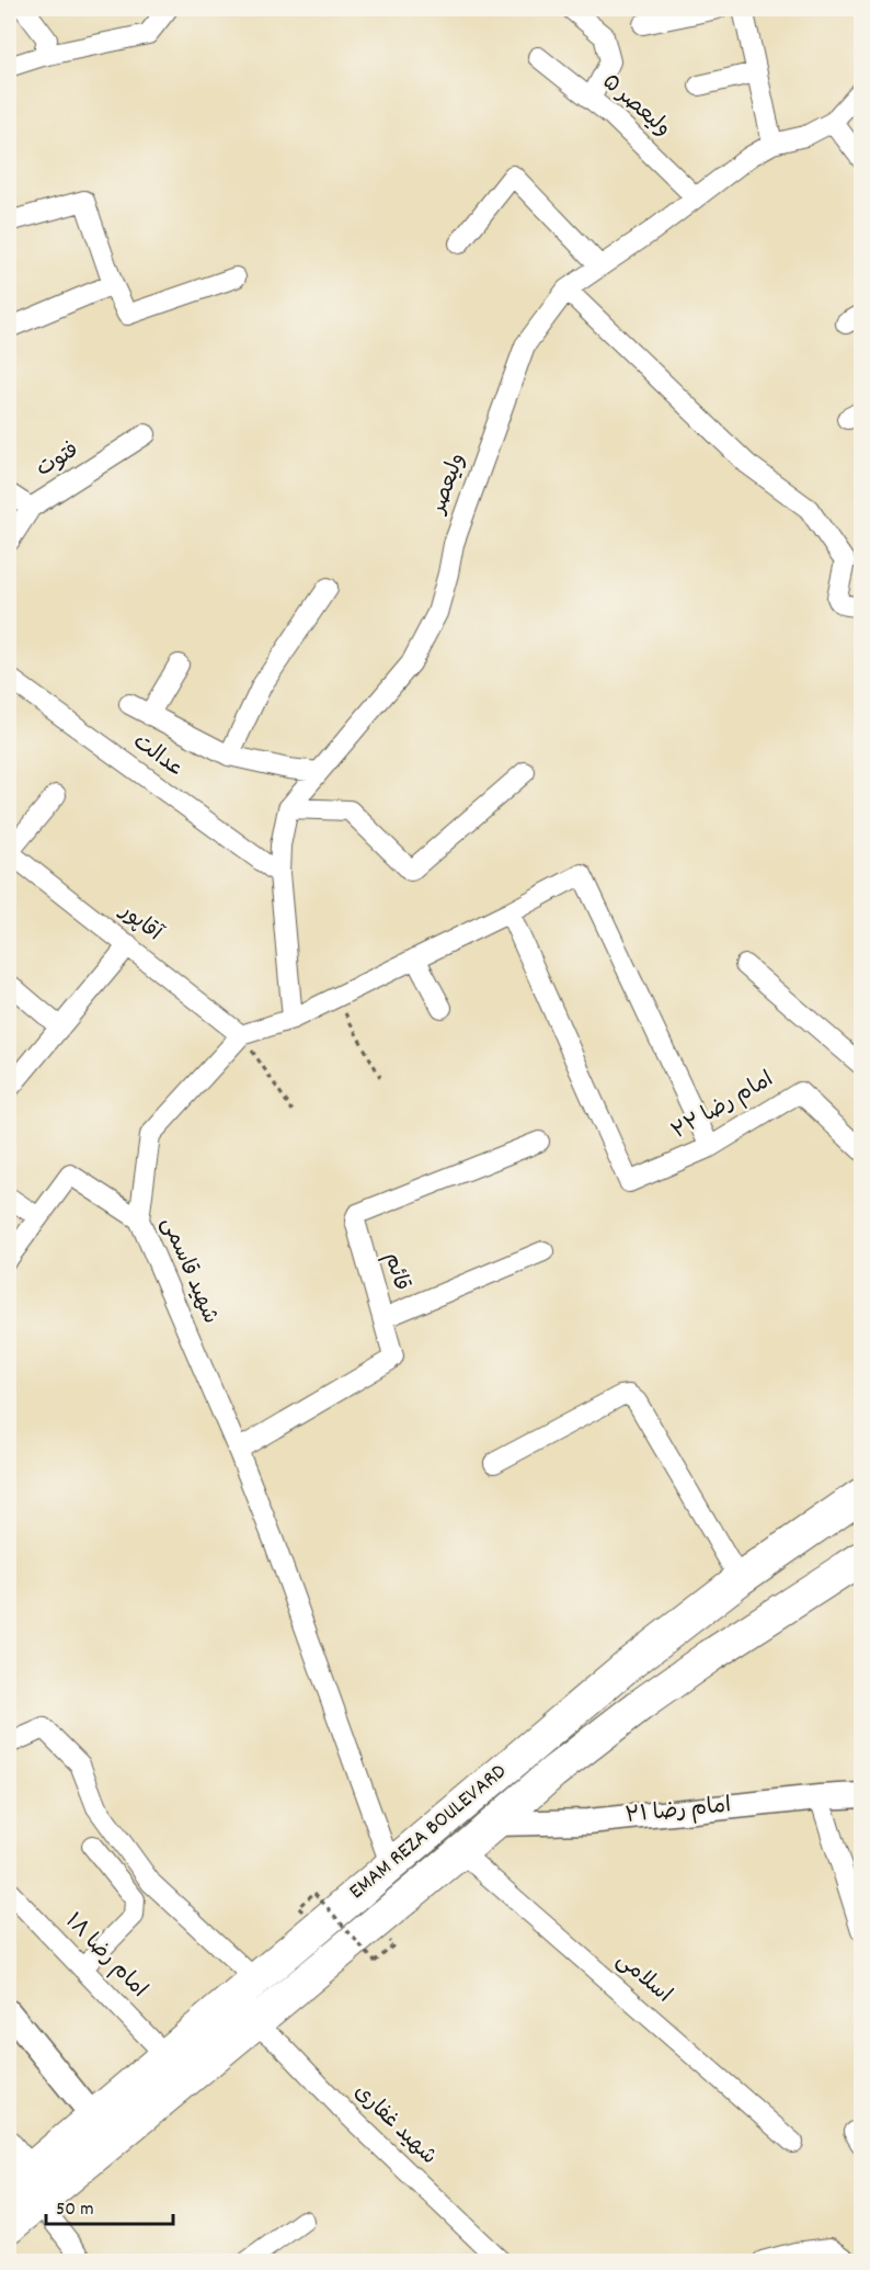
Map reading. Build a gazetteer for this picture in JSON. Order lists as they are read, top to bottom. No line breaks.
{"streets":{"highway":["EMAM REZA BOULEVARD"],"street":["ولیعصر ۵","فتوت","ولیعصر","عدالت","آقاپور","امام رضا ۲۲","شهید قاسمی","قائم","امام رضا ۲۱","امام رضا ۱۸","اسلامی","شهید غفاری"]},"crossings":[["ولیعصر ۵","ولیعصر"],["ولیعصر","عدالت"],["ولیعصر","شهید قاسمی"],["آقاپور","شهید قاسمی"],["امام رضا ۲۲","شهید قاسمی"],["شهید قاسمی","قائم"],["شهید قاسمی","EMAM REZA BOULEVARD"],["امام رضا ۲۱","EMAM REZA BOULEVARD"],["EMAM REZA BOULEVARD","امام رضا ۱۸"],["EMAM REZA BOULEVARD","اسلامی"],["EMAM REZA BOULEVARD","شهید غفاری"]],"scale_bar":"50 m"}
